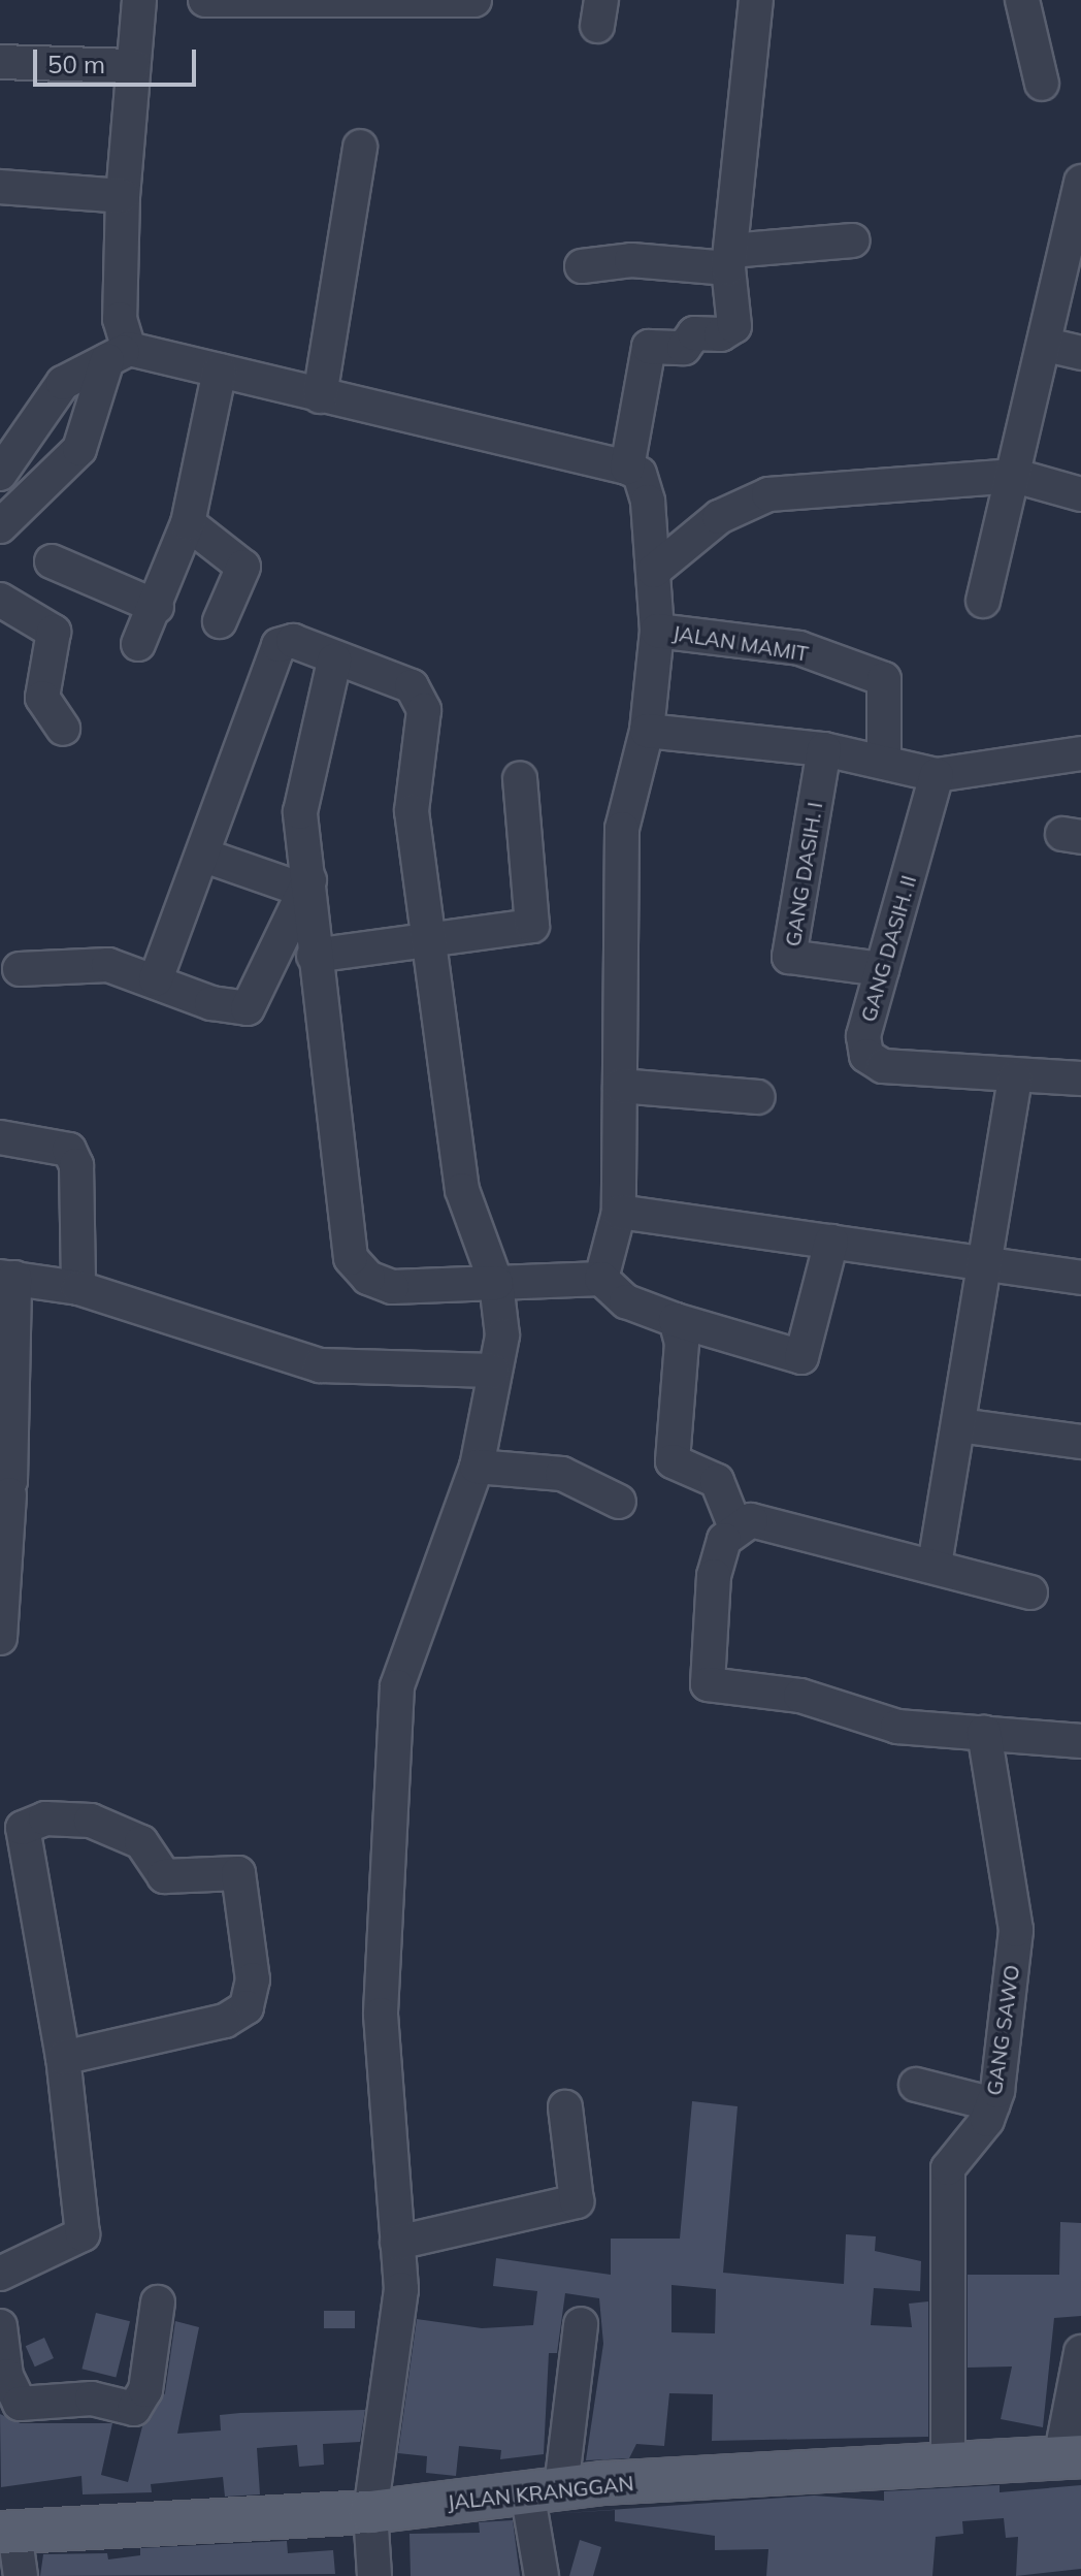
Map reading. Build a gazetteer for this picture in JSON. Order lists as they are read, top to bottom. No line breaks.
{"streets":{"main road":["JALAN KRANGGAN"],"street":["JALAN MAMIT","GANG DASIH. I","GANG DASIH. II","GANG SAWO"]},"crossings":[["GANG DASIH. I","GANG DASIH. II"],["GANG SAWO","JALAN KRANGGAN"]],"scale_bar":"50 m"}
